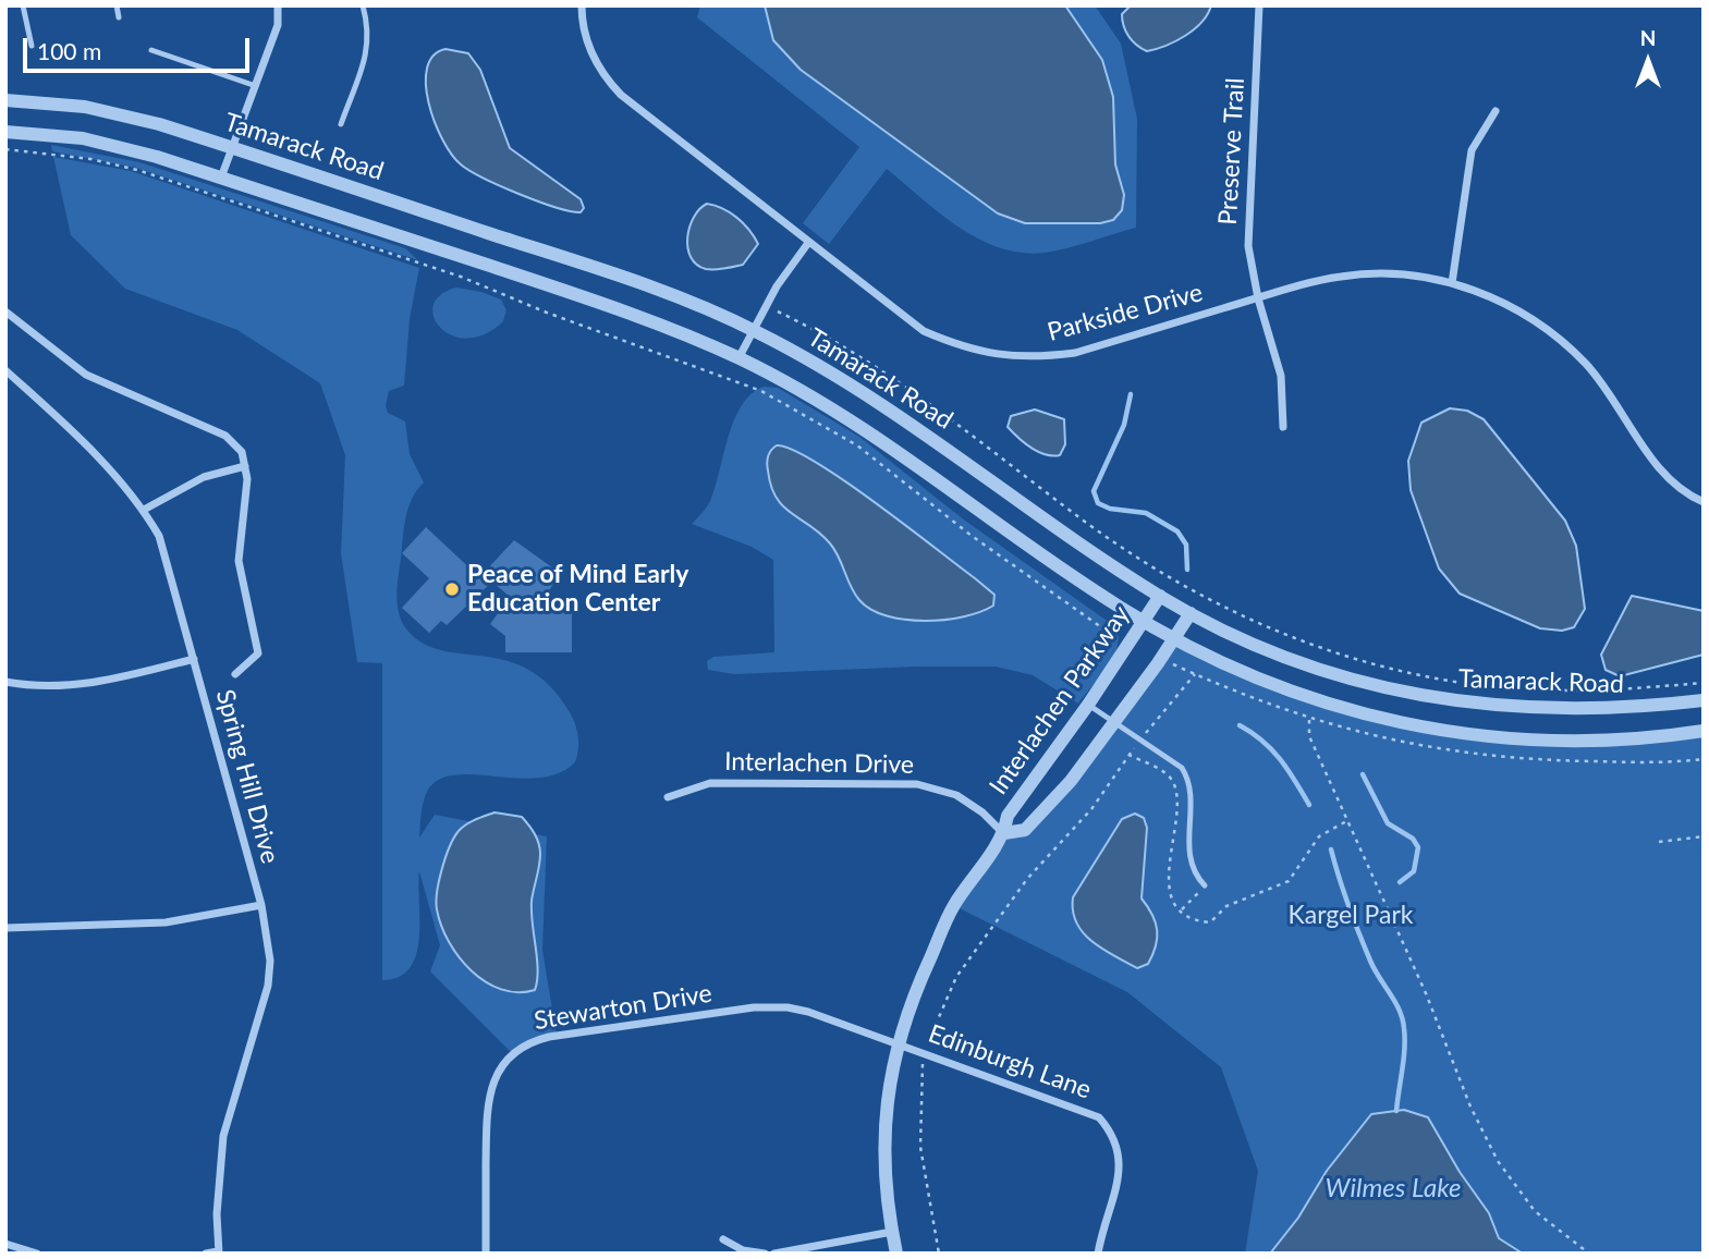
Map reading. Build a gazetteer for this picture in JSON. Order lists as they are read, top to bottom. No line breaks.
{"streets":{"street":["Tamarack Road","Preserve Trail","Parkside Drive","Interlachen Parkway","Interlachen Drive","Spring Hill Drive","Stewarton Drive","Edinburgh Lane"]},"crossings":[["Tamarack Road","Interlachen Parkway"],["Preserve Trail","Parkside Drive"],["Interlachen Parkway","Interlachen Drive"],["Interlachen Parkway","Stewarton Drive"],["Interlachen Parkway","Edinburgh Lane"],["Stewarton Drive","Edinburgh Lane"]],"water":["Wilmes Lake"],"parks":["Kargel Park"],"places":["Peace of Mind Early Education Center"],"scale_bar":"100 m","north":"top"}
